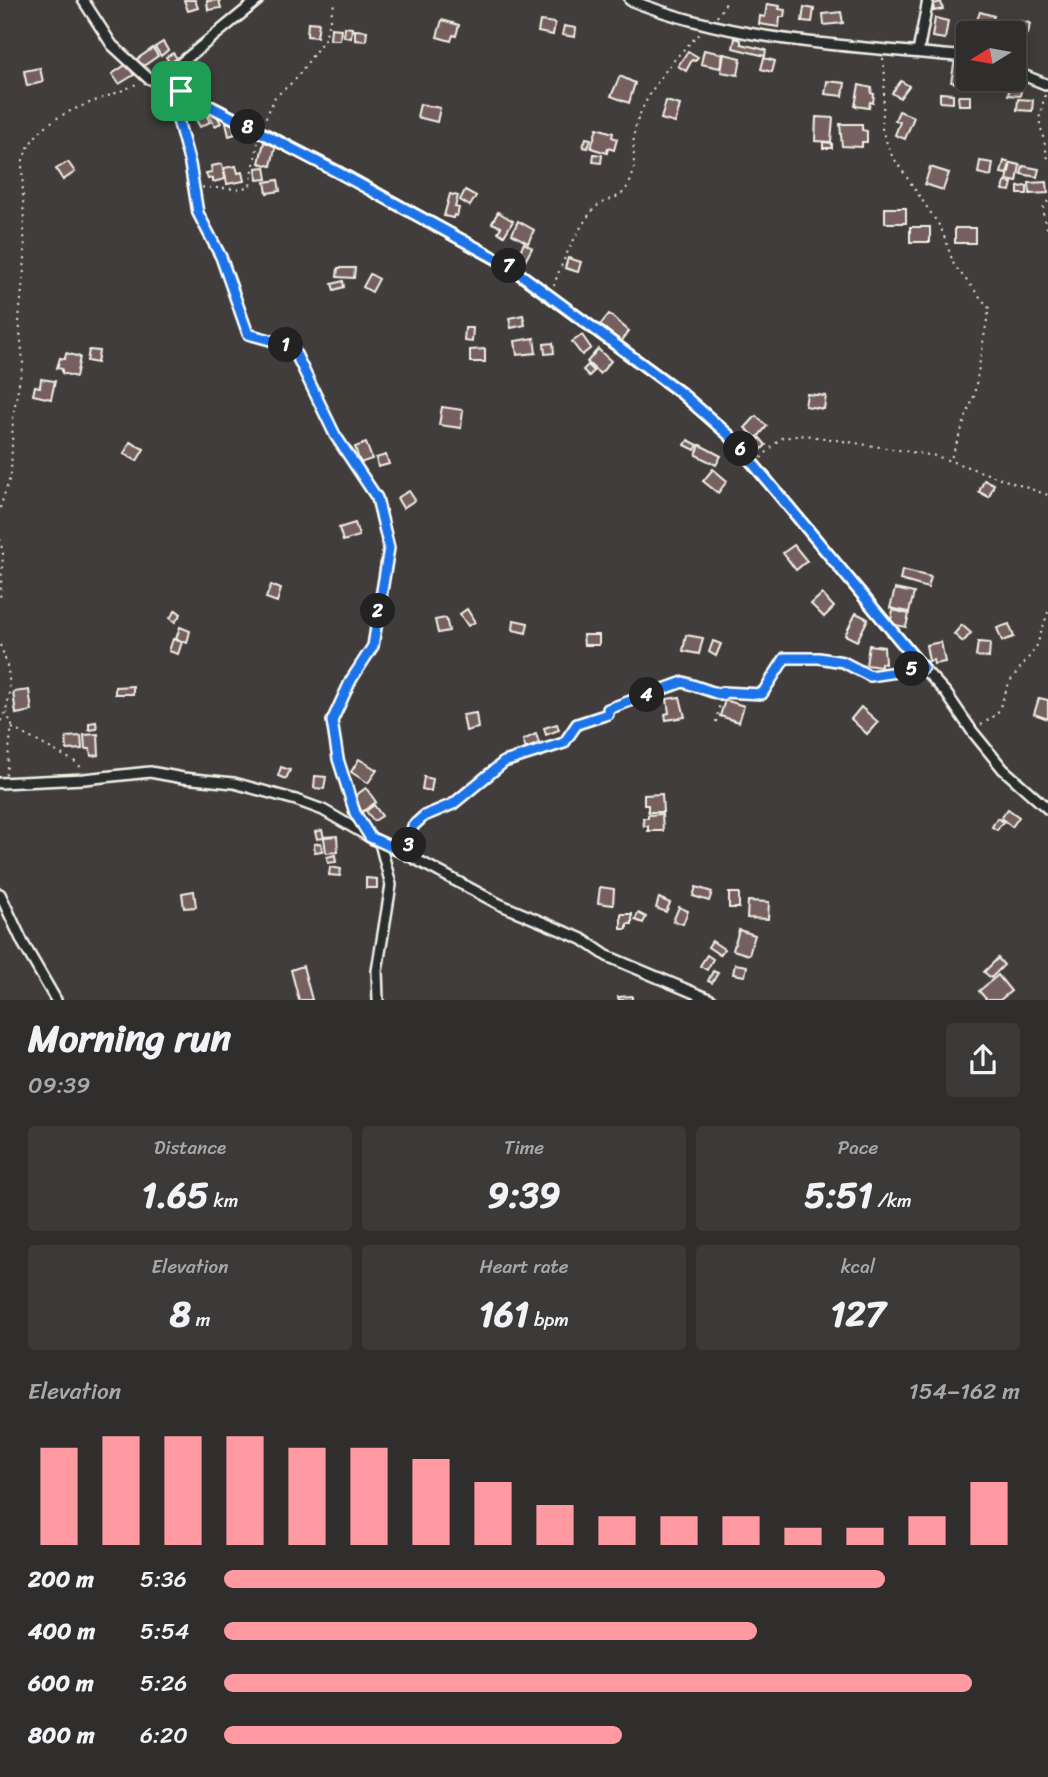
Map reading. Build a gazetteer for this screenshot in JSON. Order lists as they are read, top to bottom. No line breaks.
{"north":"left","page":{"pins":["8","7","1","6","2","5","4","3"],"heading":["Morning run","09:39"],"stats":[["Distance","1.65 km"],["Time","9:39"],["Pace","5:51 /km"],["Elevation","8 m"],["Heart rate","161 bpm"],["kcal","127"]],"chart":["Elevation","154–162 m"],"list":[{"name":"200 m","note":"5:36"},{"name":"400 m","note":"5:54"},{"name":"600 m","note":"5:26"},{"name":"800 m","note":"6:20"}]}}
